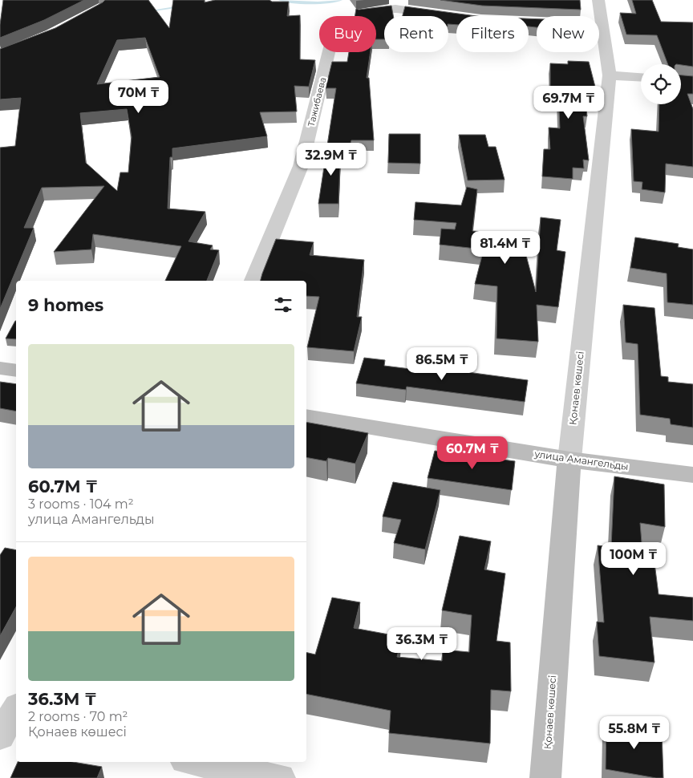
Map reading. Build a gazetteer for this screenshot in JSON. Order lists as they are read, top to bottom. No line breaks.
{"streets":{"main road":["Қонаев көшесі","улица Амангельды"],"street":["Тажибаева"]},"crossings":[["Қонаев көшесі","улица Амангельды"]],"page":{"chip":["Buy","Rent","Filters","New"],"price":["70M ₸","69.7M ₸","32.9M ₸","81.4M ₸","86.5M ₸","60.7M ₸","100M ₸","36.3M ₸","55.8M ₸"],"heading":"9 homes","list":[{"name":"60.7M ₸","note":"3 rooms · 104 m² · улица Амангельды"},{"name":"36.3M ₸","note":"2 rooms · 70 m² · Қонаев көшесі"}]}}
